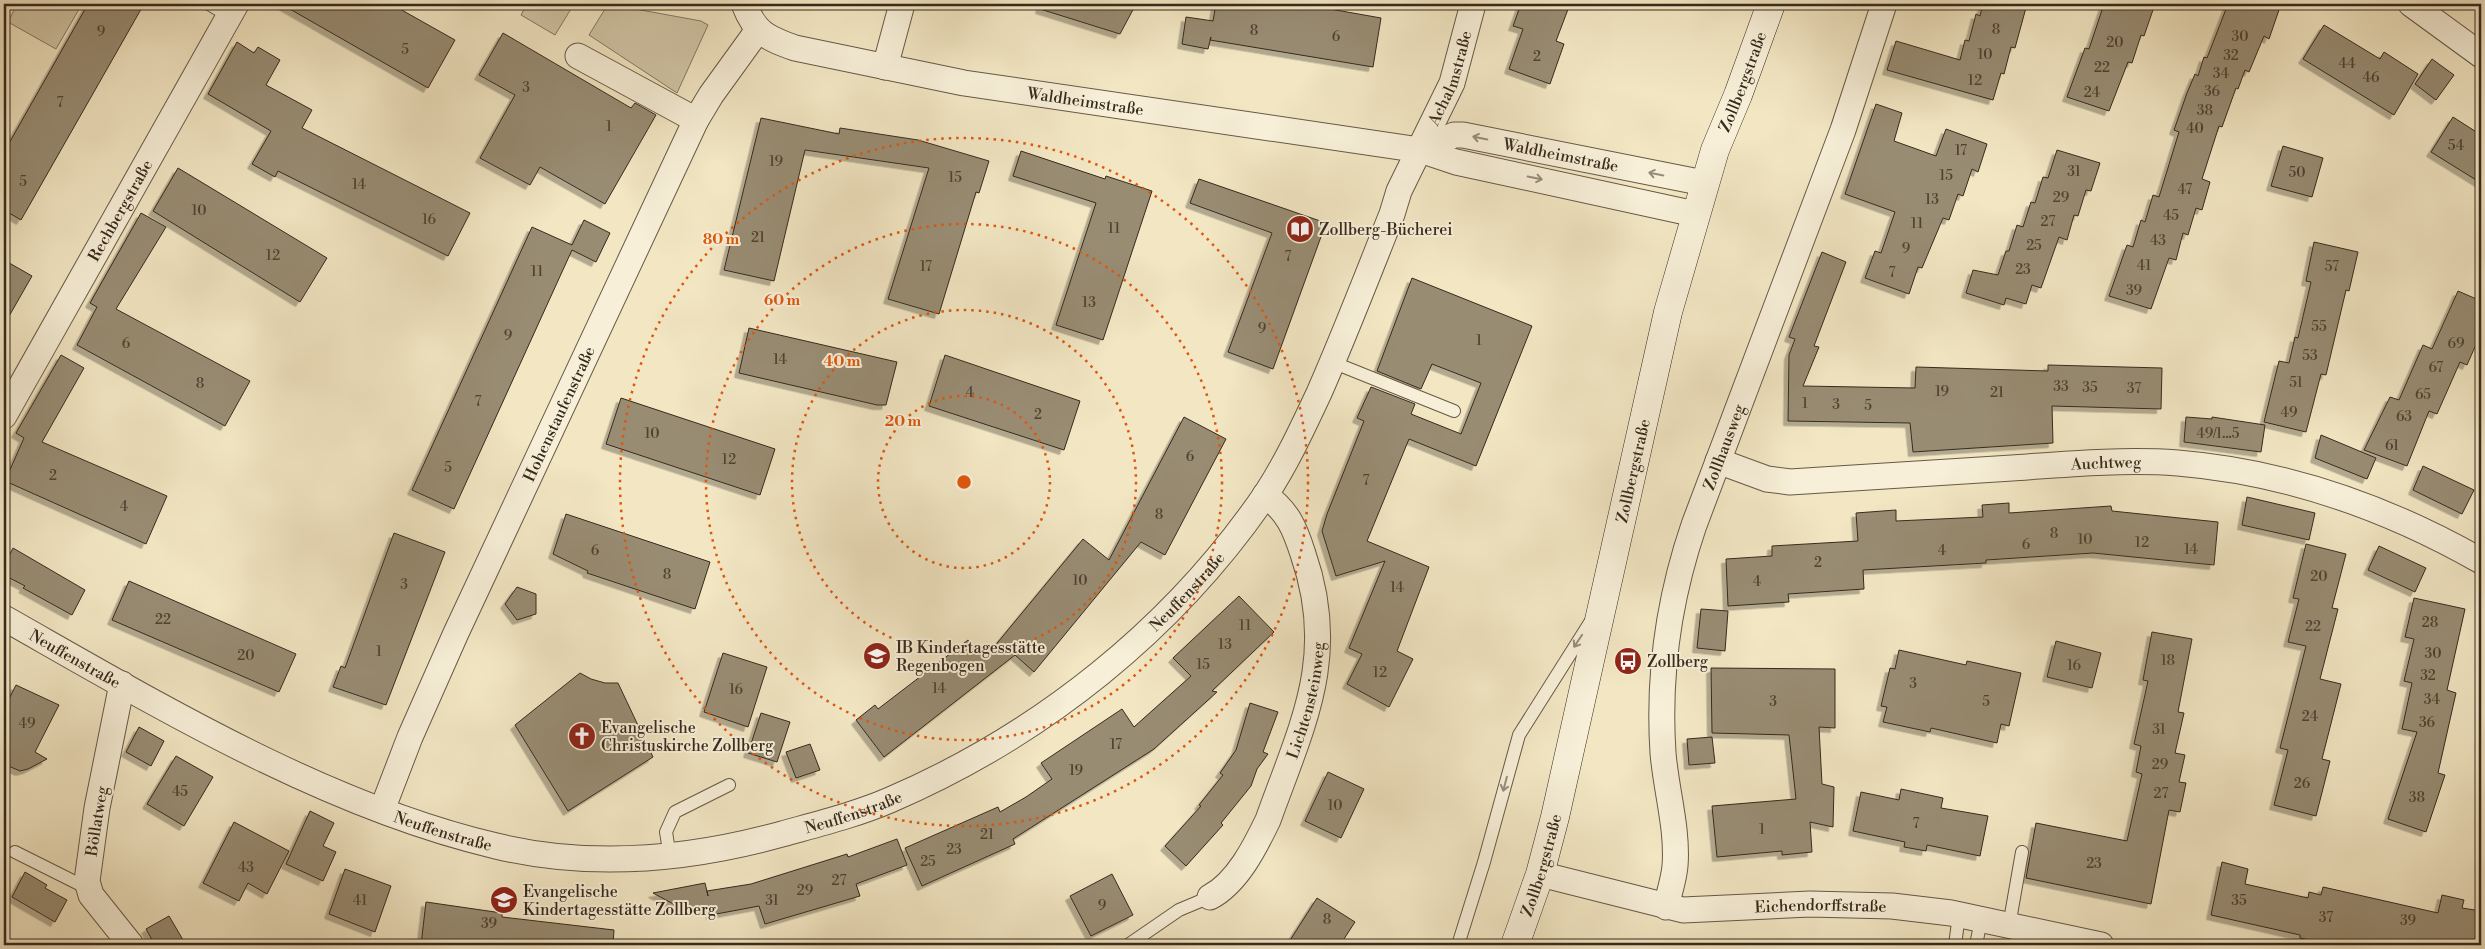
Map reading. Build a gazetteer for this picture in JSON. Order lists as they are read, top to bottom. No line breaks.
{"streets":{"main road":["Zollbergstraße"],"street":["Achalmstraße","Waldheimstraße","Rechbergstraße","Hohenstaufenstraße","Zollhausweg","Auchtweg","Neuffenstraße","Lichtensteinweg","Böllatweg","Eichendorffstraße"]},"crossings":[["Achalmstraße","Waldheimstraße"],["Achalmstraße","Neuffenstraße"],["Zollbergstraße","Waldheimstraße"],["Zollbergstraße","Eichendorffstraße"],["Waldheimstraße","Hohenstaufenstraße"],["Waldheimstraße","Neuffenstraße"],["Hohenstaufenstraße","Neuffenstraße"],["Zollhausweg","Auchtweg"],["Zollhausweg","Eichendorffstraße"],["Neuffenstraße","Lichtensteinweg"],["Neuffenstraße","Böllatweg"]],"places":{"library":["Zollberg-Bücherei"],"school or university":["IB Kindertagesstätte Regenbogen","Evangelische Kindertagesstätte Zollberg"],"bus stop":["Zollberg"],"church":["Evangelische Christuskirche Zollberg"]},"house_numbers":["8","8","9","6","30","20","5","10","32","2","44","22","34","46","12","3","36","24","7","38","1","40","54","17","19","31","50","15","15","5","14","47","29","13","10","45","16","27","11","11","21","43","25","9","12","7","41","17","57","23","11","7","39","13","55","9","9","1","6","69","53","14","67","51","8","33","35","37","19","4","21","65","7","1","3","5","49","2","63","10","49/1...5","61","6","12","5","2","7","4","8","8","10","12","6","14","6","4","2","8","20","10","4","3","14","22","28","11","22","13","1","30","20","18","15","16","12","32","3","14","16","34","3","5","24","36","49","31","17","29","19","26","45","27","38","10","7","1","21","23","25","23","43","27","29","41","31","35","9","37","8","39","39"],"rings":["80 m","60 m","40 m","20 m"]}
